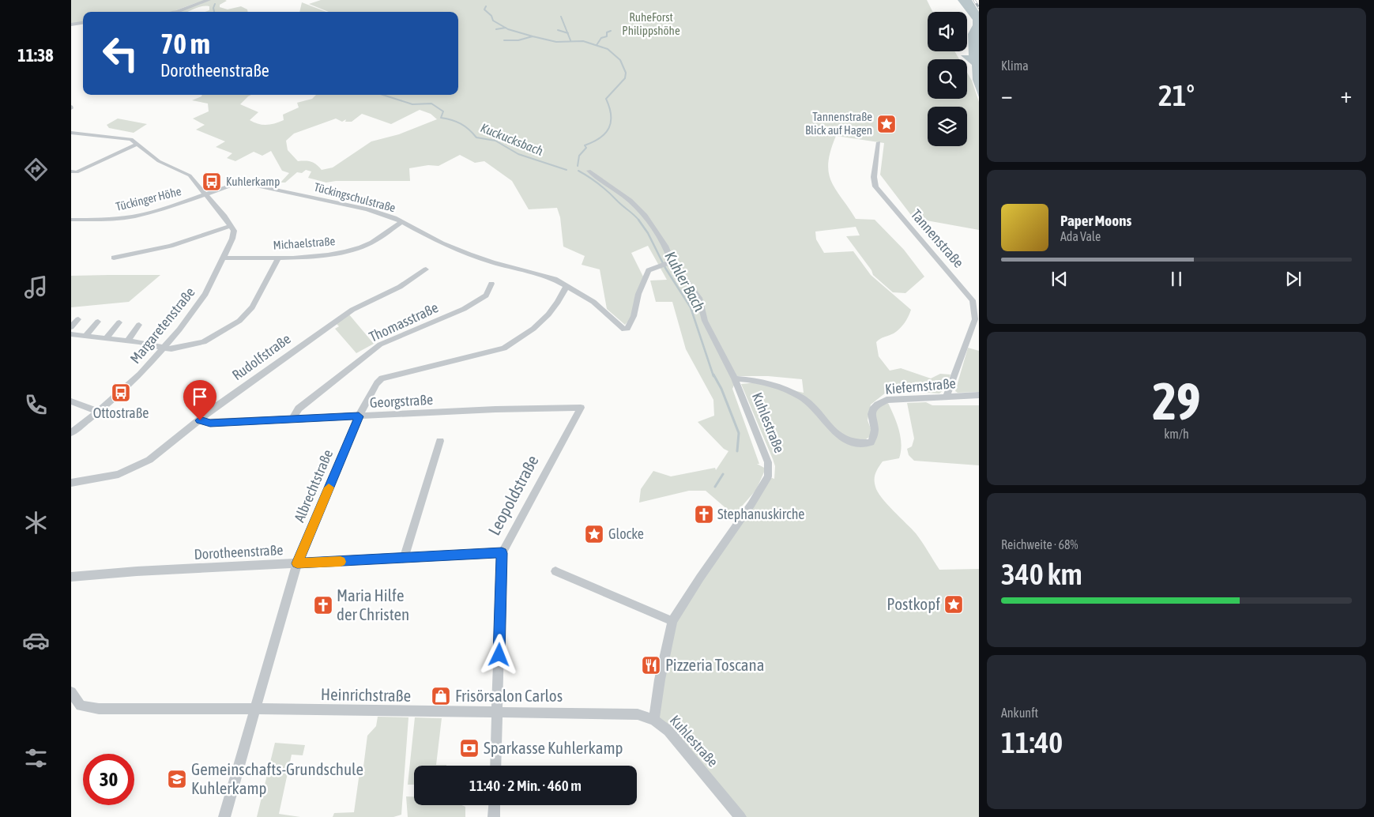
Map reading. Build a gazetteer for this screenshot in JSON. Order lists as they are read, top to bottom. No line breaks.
{"streets":{"street":["Tückingschulstraße","Tückinger Höhe","Tannenstraße","Michaelstraße","Thomasstraße","Margaretenstraße","Rudolfstraße","Kiefernstraße","Georgstraße","Kuhlestraße","Albrechtstraße","Leopoldstraße","Dorotheenstraße","Heinrichstraße"]},"crossings":[["Tückingschulstraße","Tückinger Höhe"],["Tückingschulstraße","Michaelstraße"],["Tückingschulstraße","Kuhlestraße"],["Tückingschulstraße","Albrechtstraße"],["Tannenstraße","Kiefernstraße"],["Michaelstraße","Margaretenstraße"],["Thomasstraße","Georgstraße"],["Rudolfstraße","Georgstraße"],["Kiefernstraße","Kuhlestraße"],["Georgstraße","Albrechtstraße"],["Georgstraße","Leopoldstraße"],["Kuhlestraße","Heinrichstraße"],["Albrechtstraße","Dorotheenstraße"],["Albrechtstraße","Heinrichstraße"],["Leopoldstraße","Dorotheenstraße"],["Leopoldstraße","Heinrichstraße"]],"water":["Kuckucksbach","Kuhler Bach"],"parks":["RuheForst Philippshöhe"],"places":{"place":["Tannenstraße Blick auf Hagen","Glocke","Postkopf"],"bus stop":["Kuhlerkamp","Ottostraße"],"church":["Stephanuskirche","Maria Hilfe der Christen"],"restaurant":["Pizzeria Toscana"],"shop":["Frisörsalon Carlos"],"bank":["Sparkasse Kuhlerkamp"],"school or university":["Gemeinschafts-Grundschule Kuhlerkamp"]},"page":{"tabs":"11:38","tile":["Klima",["29","km/h"],["Reichweite · 68%","340 km"],["Ankunft","11:40"]],"turn":["70 m","Dorotheenstraße"],"heat":["−","21°","+"],"song":["Paper Moons","Ada Vale"],"limit":"30","trip":"11:40 · 2 Min. · 460 m"}}
